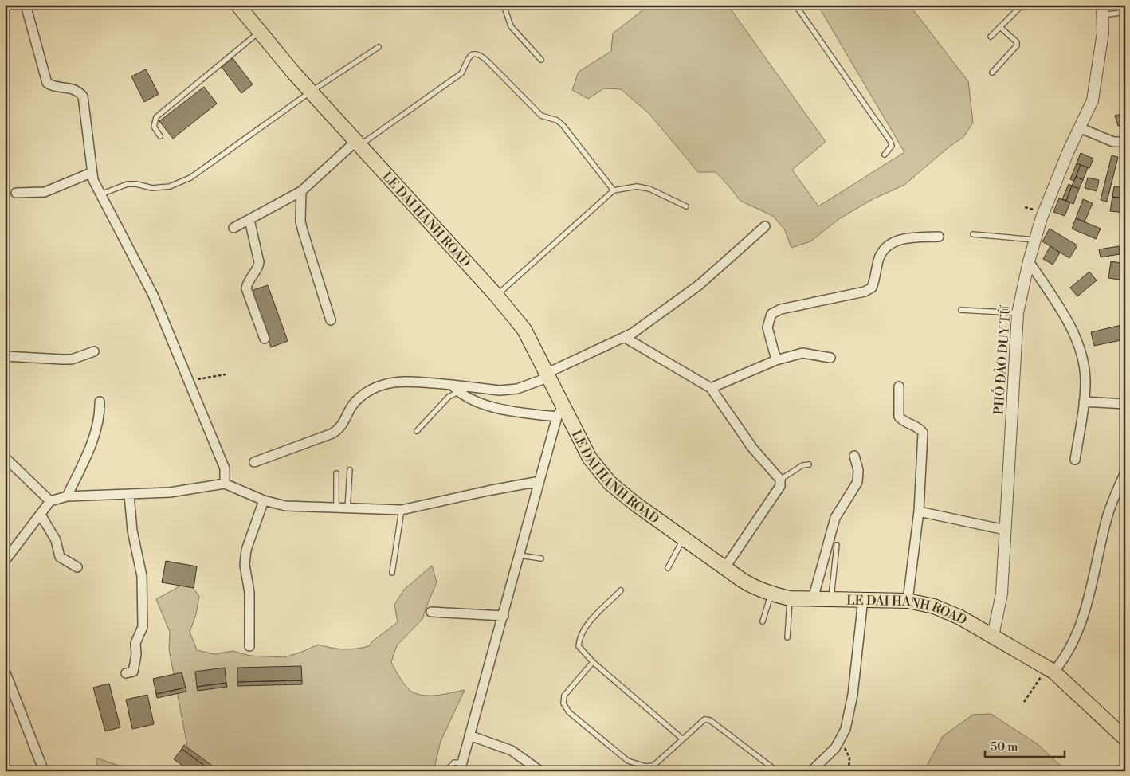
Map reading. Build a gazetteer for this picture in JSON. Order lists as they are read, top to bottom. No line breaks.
{"streets":{"main road":["LE DAI HANH ROAD"],"street":["PHỐ ĐÀO DUY TỪ"]},"crossings":[["LE DAI HANH ROAD","PHỐ ĐÀO DUY TỪ"]],"scale_bar":"50 m"}
